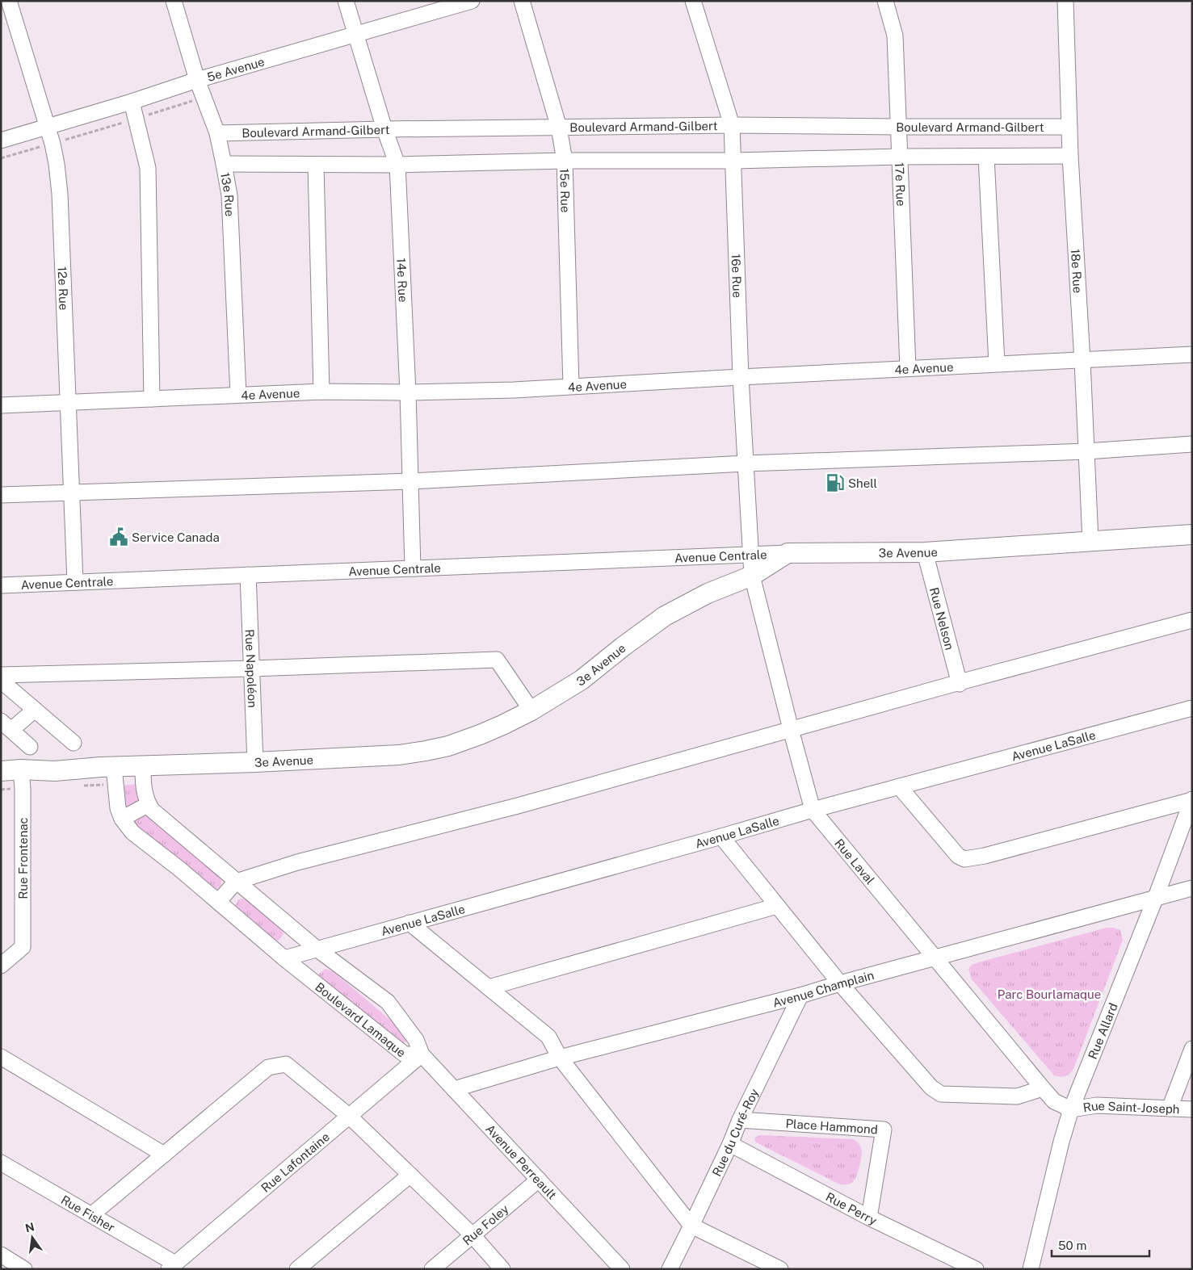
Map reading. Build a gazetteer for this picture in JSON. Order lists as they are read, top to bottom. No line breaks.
{"streets":{"main road":["3e Avenue"],"street":["5e Avenue","Boulevard Armand-Gilbert","17e Rue","15e Rue","13e Rue","18e Rue","16e Rue","14e Rue","12e Rue","4e Avenue","Avenue Centrale","Rue Nelson","Rue Napoléon","Avenue LaSalle","Rue Frontenac","Rue Laval","Avenue Champlain","Boulevard Lamaque","Rue Allard","Rue Saint-Joseph","Place Hammond","Rue du Curé-Roy","Rue Lafontaine","Avenue Perreault","Rue Perry","Rue Fisher","Rue Foley"]},"crossings":[["5e Avenue","13e Rue"],["5e Avenue","14e Rue"],["5e Avenue","12e Rue"],["Boulevard Armand-Gilbert","17e Rue"],["Boulevard Armand-Gilbert","15e Rue"],["Boulevard Armand-Gilbert","13e Rue"],["Boulevard Armand-Gilbert","18e Rue"],["Boulevard Armand-Gilbert","16e Rue"],["Boulevard Armand-Gilbert","14e Rue"],["17e Rue","4e Avenue"],["15e Rue","4e Avenue"],["13e Rue","4e Avenue"],["18e Rue","4e Avenue"],["18e Rue","3e Avenue"],["16e Rue","4e Avenue"],["16e Rue","Avenue Centrale"],["16e Rue","Rue Laval"],["14e Rue","4e Avenue"],["14e Rue","Avenue Centrale"],["12e Rue","4e Avenue"],["12e Rue","Avenue Centrale"],["3e Avenue","Avenue Centrale"],["3e Avenue","Rue Nelson"],["3e Avenue","Rue Napoléon"],["3e Avenue","Rue Frontenac"],["3e Avenue","Rue Laval"],["3e Avenue","Boulevard Lamaque"],["Avenue Centrale","Rue Napoléon"],["Avenue Centrale","Rue Laval"],["Avenue LaSalle","Rue Laval"],["Avenue LaSalle","Boulevard Lamaque"],["Rue Laval","Avenue Champlain"],["Rue Laval","Rue Allard"],["Rue Laval","Rue Saint-Joseph"],["Avenue Champlain","Rue Allard"],["Avenue Champlain","Rue du Curé-Roy"],["Avenue Champlain","Avenue Perreault"],["Boulevard Lamaque","Rue Lafontaine"],["Boulevard Lamaque","Avenue Perreault"],["Rue Allard","Rue Saint-Joseph"],["Place Hammond","Rue du Curé-Roy"],["Place Hammond","Rue Perry"],["Rue du Curé-Roy","Rue Perry"],["Rue Lafontaine","Avenue Perreault"],["Rue Lafontaine","Rue Fisher"],["Avenue Perreault","Rue Foley"]],"parks":["Parc Bourlamaque"],"places":{"fuel station":["Shell"],"public building":["Service Canada"]},"scale_bar":"50 m","north":"top"}
